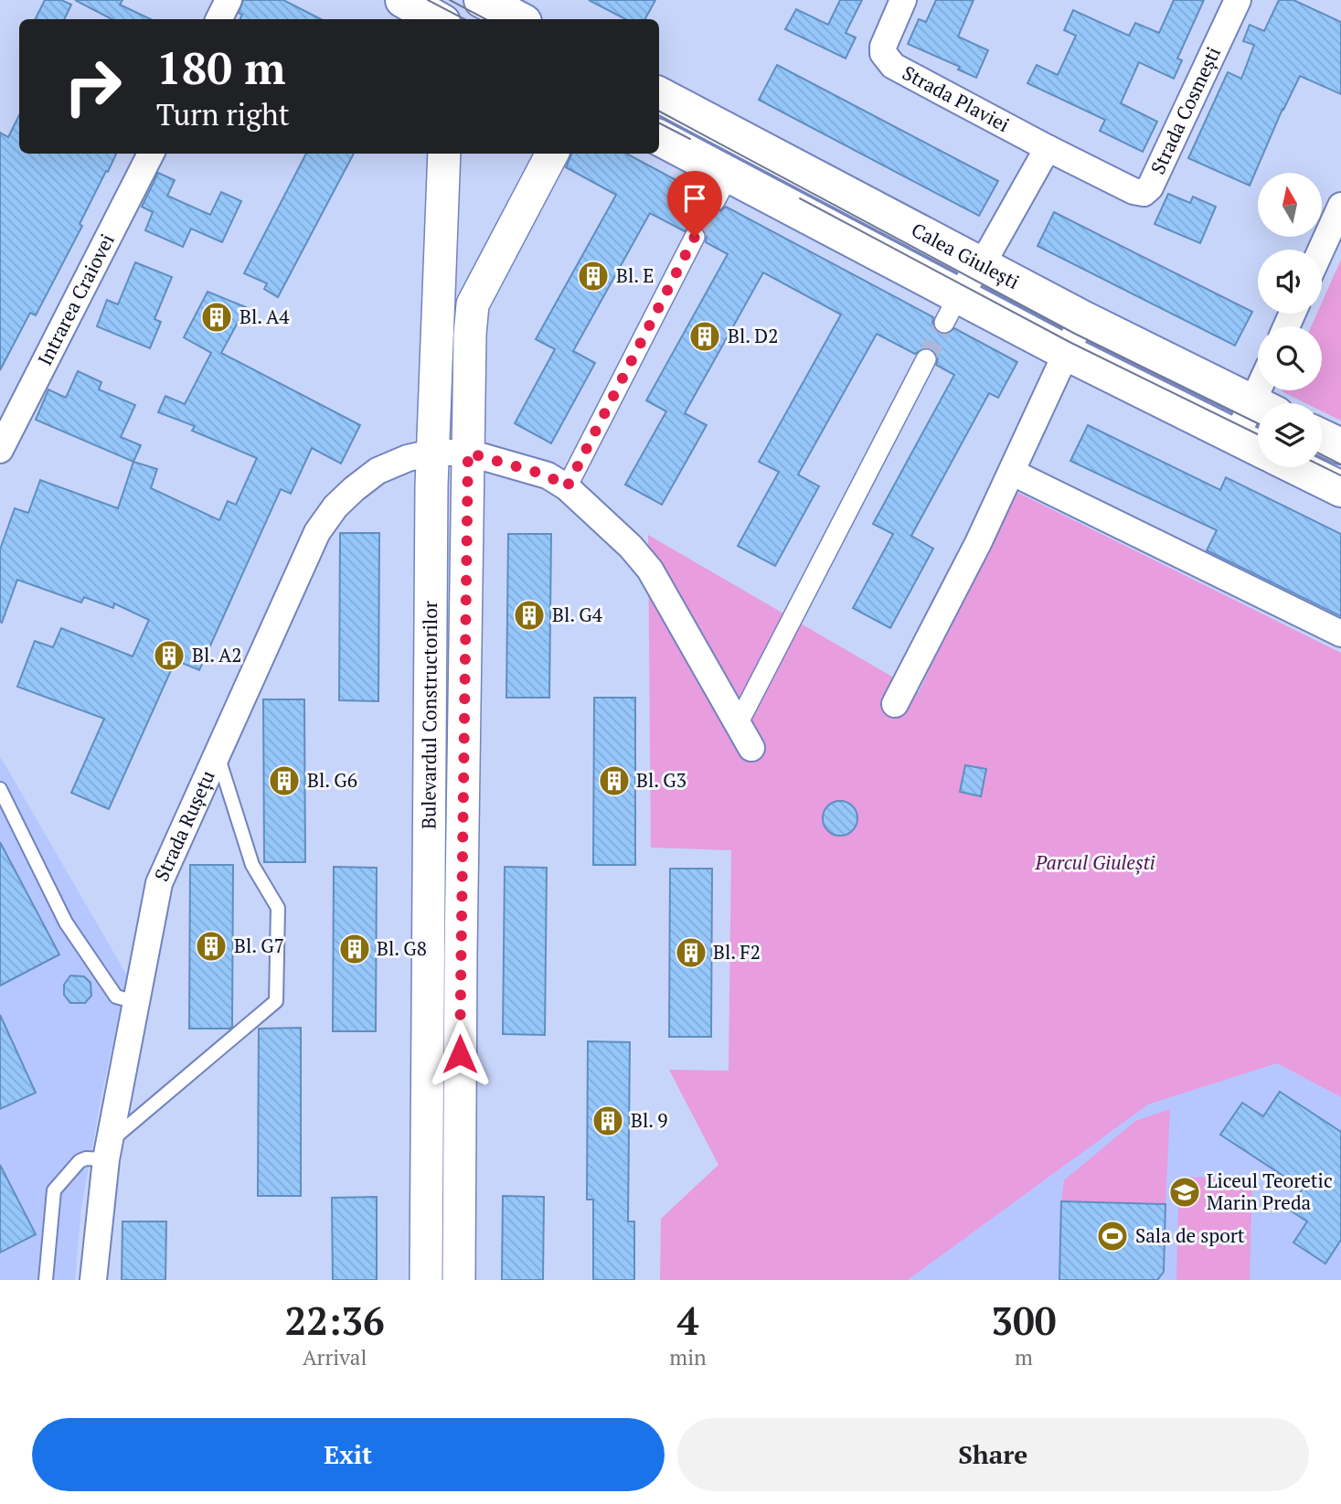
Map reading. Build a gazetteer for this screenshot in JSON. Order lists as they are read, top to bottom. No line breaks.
{"streets":{"main road":["Calea Giulești"],"street":["Strada Plaviei","Strada Cosmești","Intrarea Craiovei","Bulevardul Constructorilor","Strada Rușețu"]},"crossings":[["Strada Plaviei","Strada Cosmești"],["Bulevardul Constructorilor","Strada Rușețu"]],"parks":["Parcul Giulești"],"places":{"building":["Bl. E","Bl. A4","Bl. D2","Bl. G4","Bl. A2","Bl. G6","Bl. G3","Bl. G7","Bl. G8","Bl. F2","Bl. 9"],"school or university":["Liceul Teoretic Marin Preda"],"sports":["Sala de sport"]},"north":"top","page":{"turn":["180 m","Turn right"],"eta":["22:36","Arrival","4","min","300","m"],"buttons":["Exit","Share"]}}
